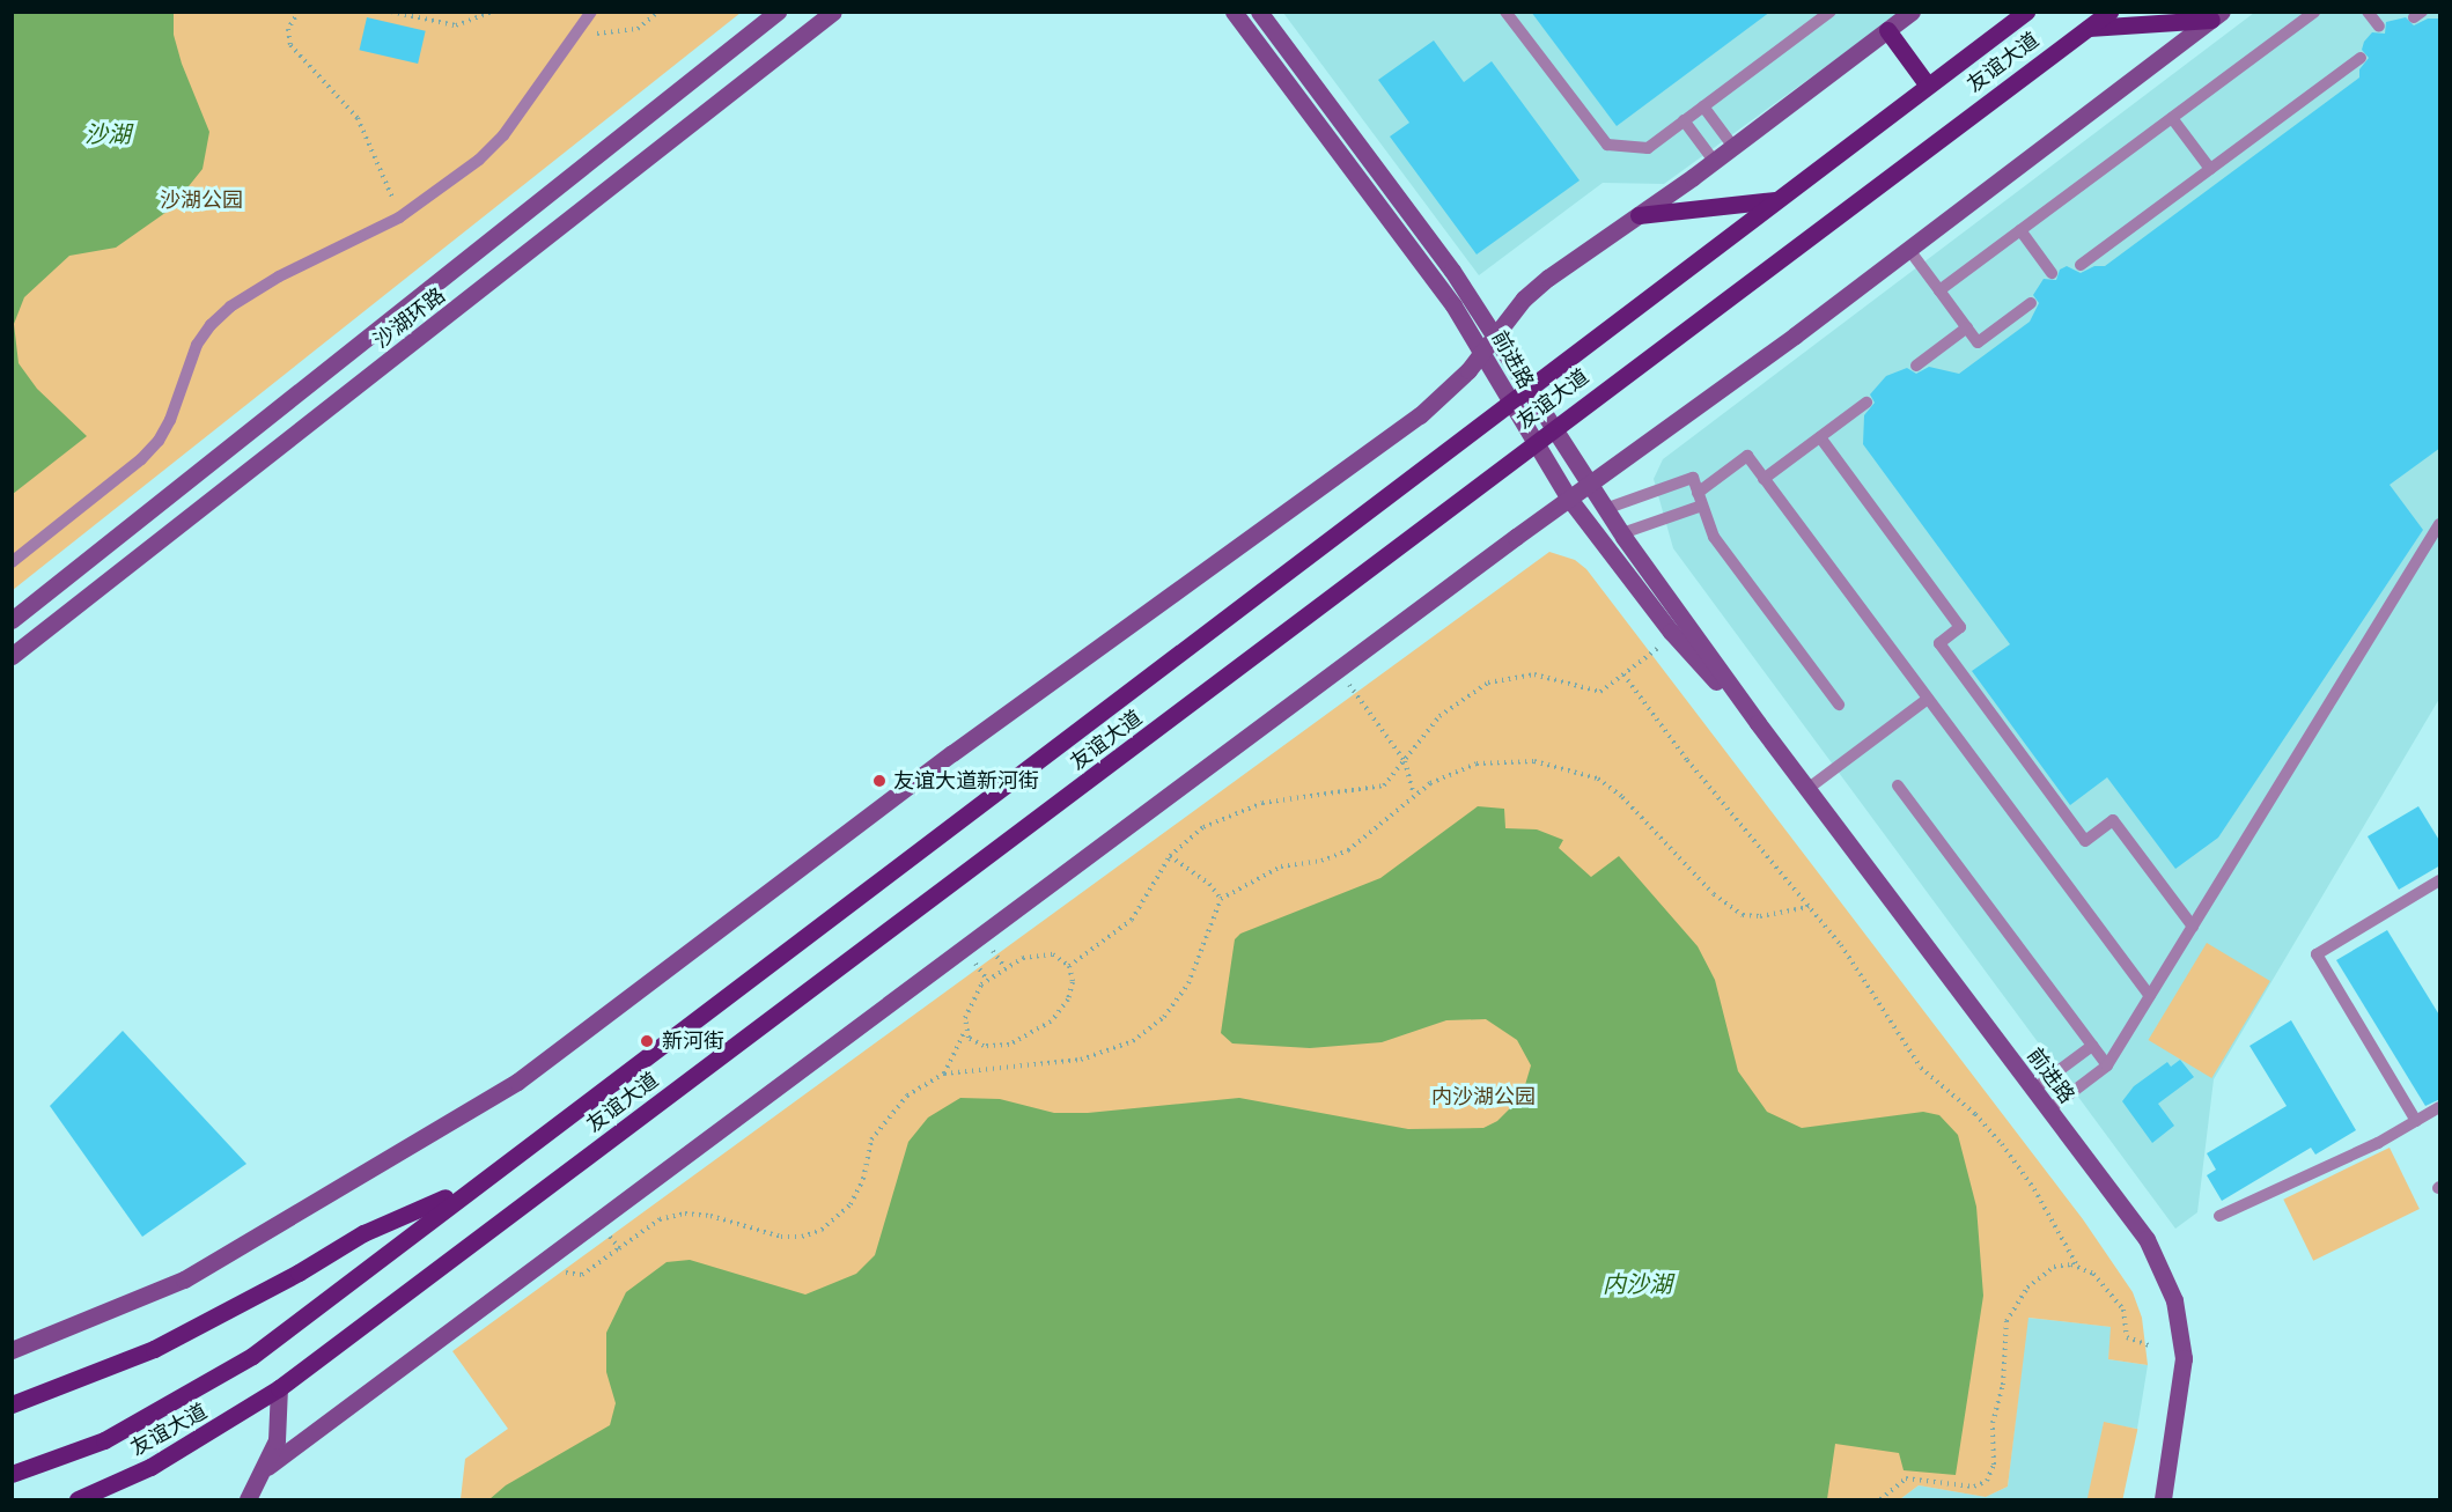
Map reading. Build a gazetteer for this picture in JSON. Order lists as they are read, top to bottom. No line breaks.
{"streets":{"main road":["友谊大道","沙湖环路","前进路"]},"crossings":[["友谊大道","前进路"]],"water":["沙湖","内沙湖"],"parks":["沙湖公园","内沙湖公园"],"places":["友谊大道新河街","新河街"]}
